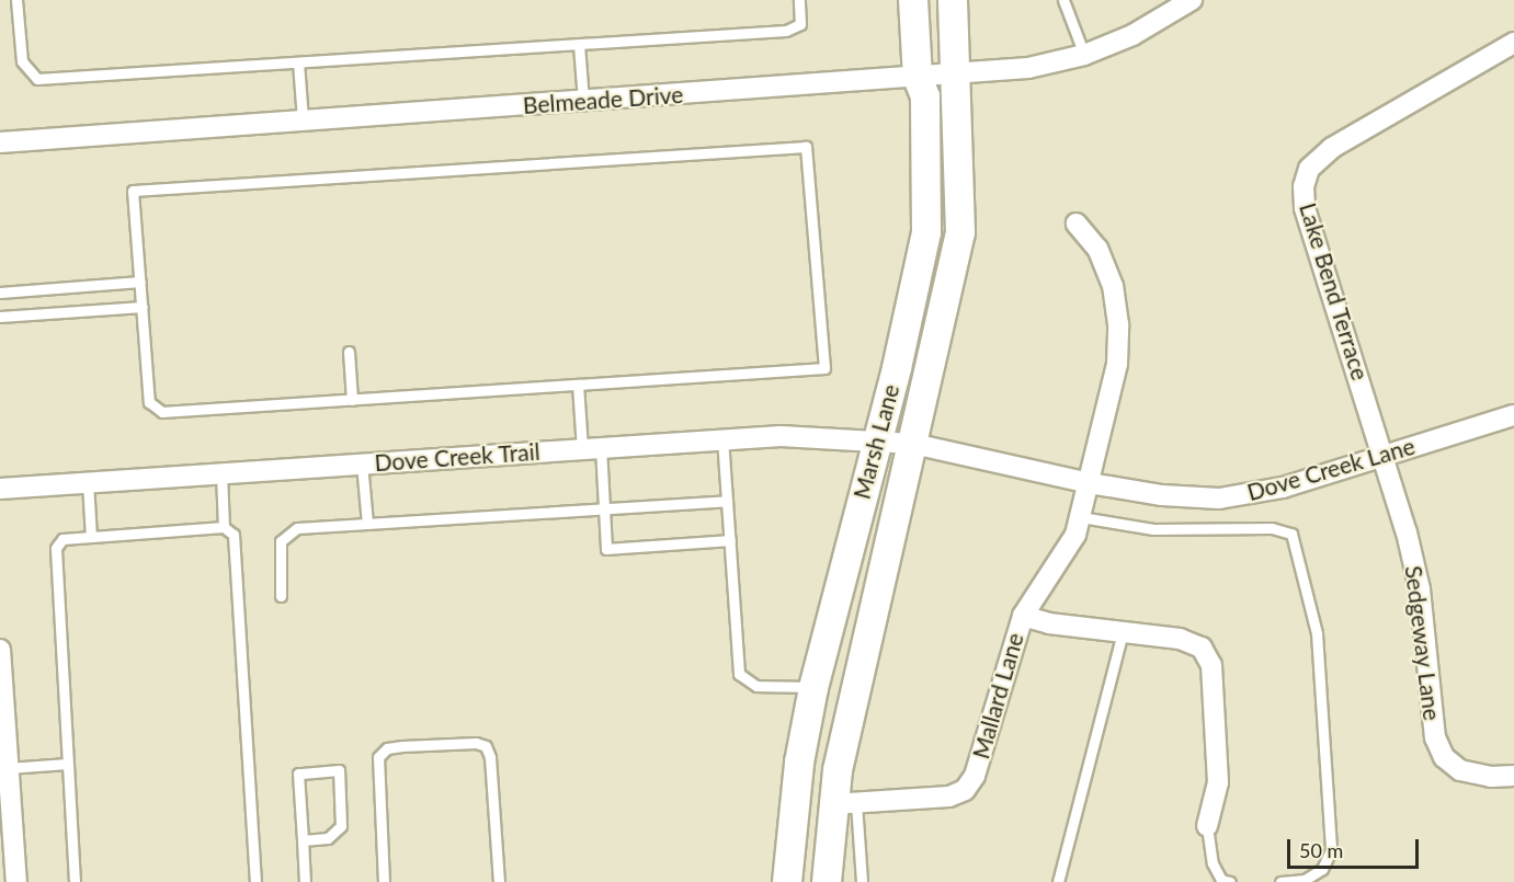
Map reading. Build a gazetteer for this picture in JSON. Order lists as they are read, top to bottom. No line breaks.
{"streets":{"main road":["Marsh Lane"],"street":["Belmeade Drive","Lake Bend Terrace","Dove Creek Trail","Dove Creek Lane","Sedgeway Lane","Mallard Lane"]},"crossings":[["Belmeade Drive","Marsh Lane"],["Lake Bend Terrace","Dove Creek Lane"],["Lake Bend Terrace","Sedgeway Lane"],["Marsh Lane","Dove Creek Trail"],["Marsh Lane","Dove Creek Lane"],["Marsh Lane","Mallard Lane"],["Dove Creek Trail","Dove Creek Lane"],["Dove Creek Lane","Sedgeway Lane"],["Dove Creek Lane","Mallard Lane"]],"scale_bar":"50 m"}
